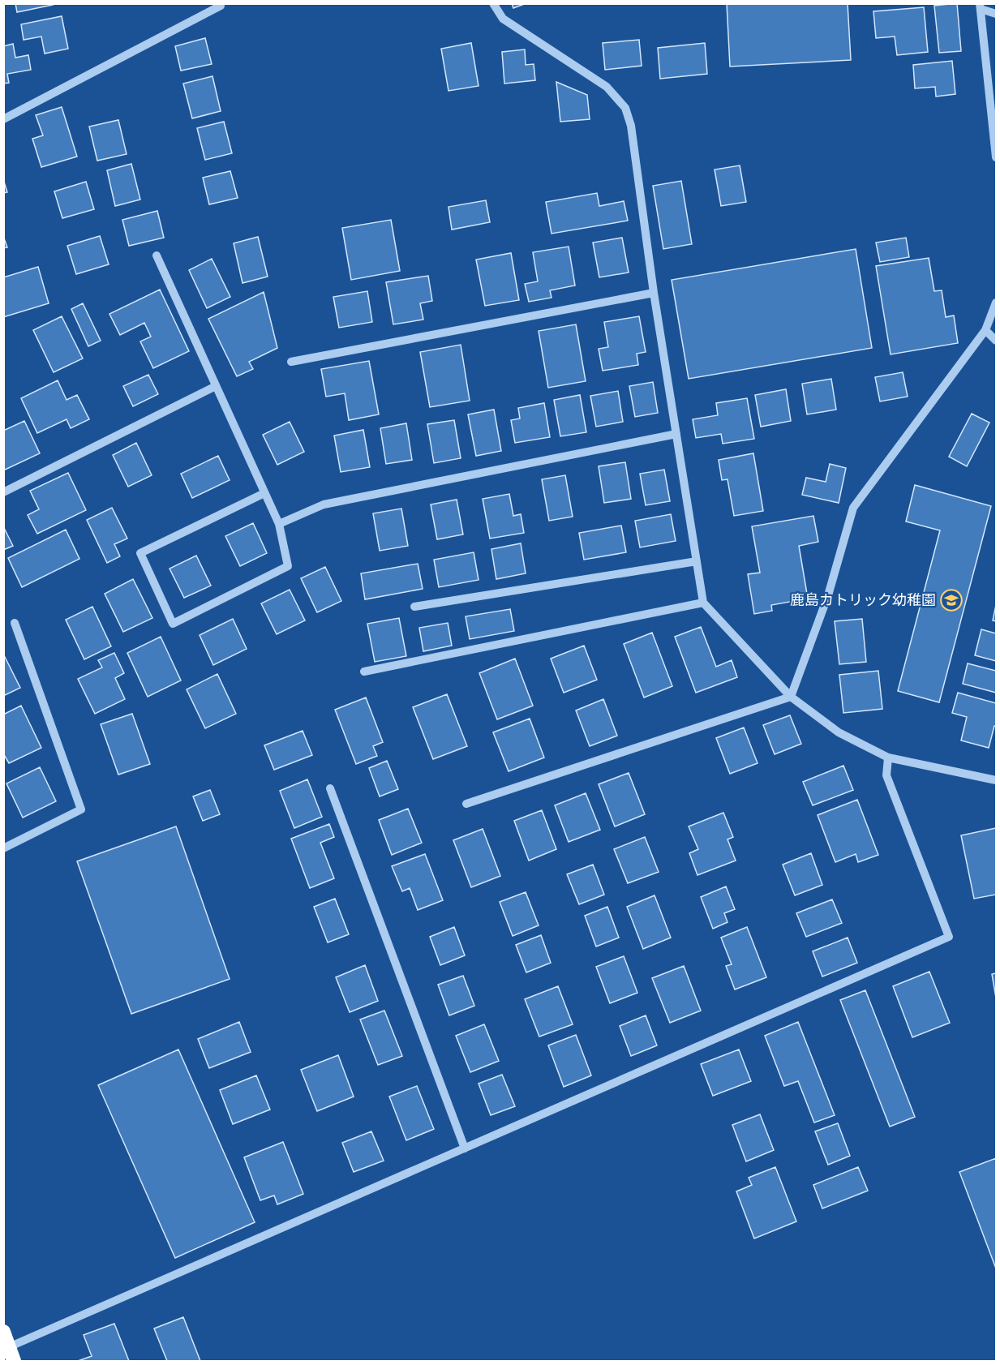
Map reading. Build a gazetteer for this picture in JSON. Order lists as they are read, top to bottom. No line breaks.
{"places":{"school or university":["鹿島カトリック幼稚園"]}}
